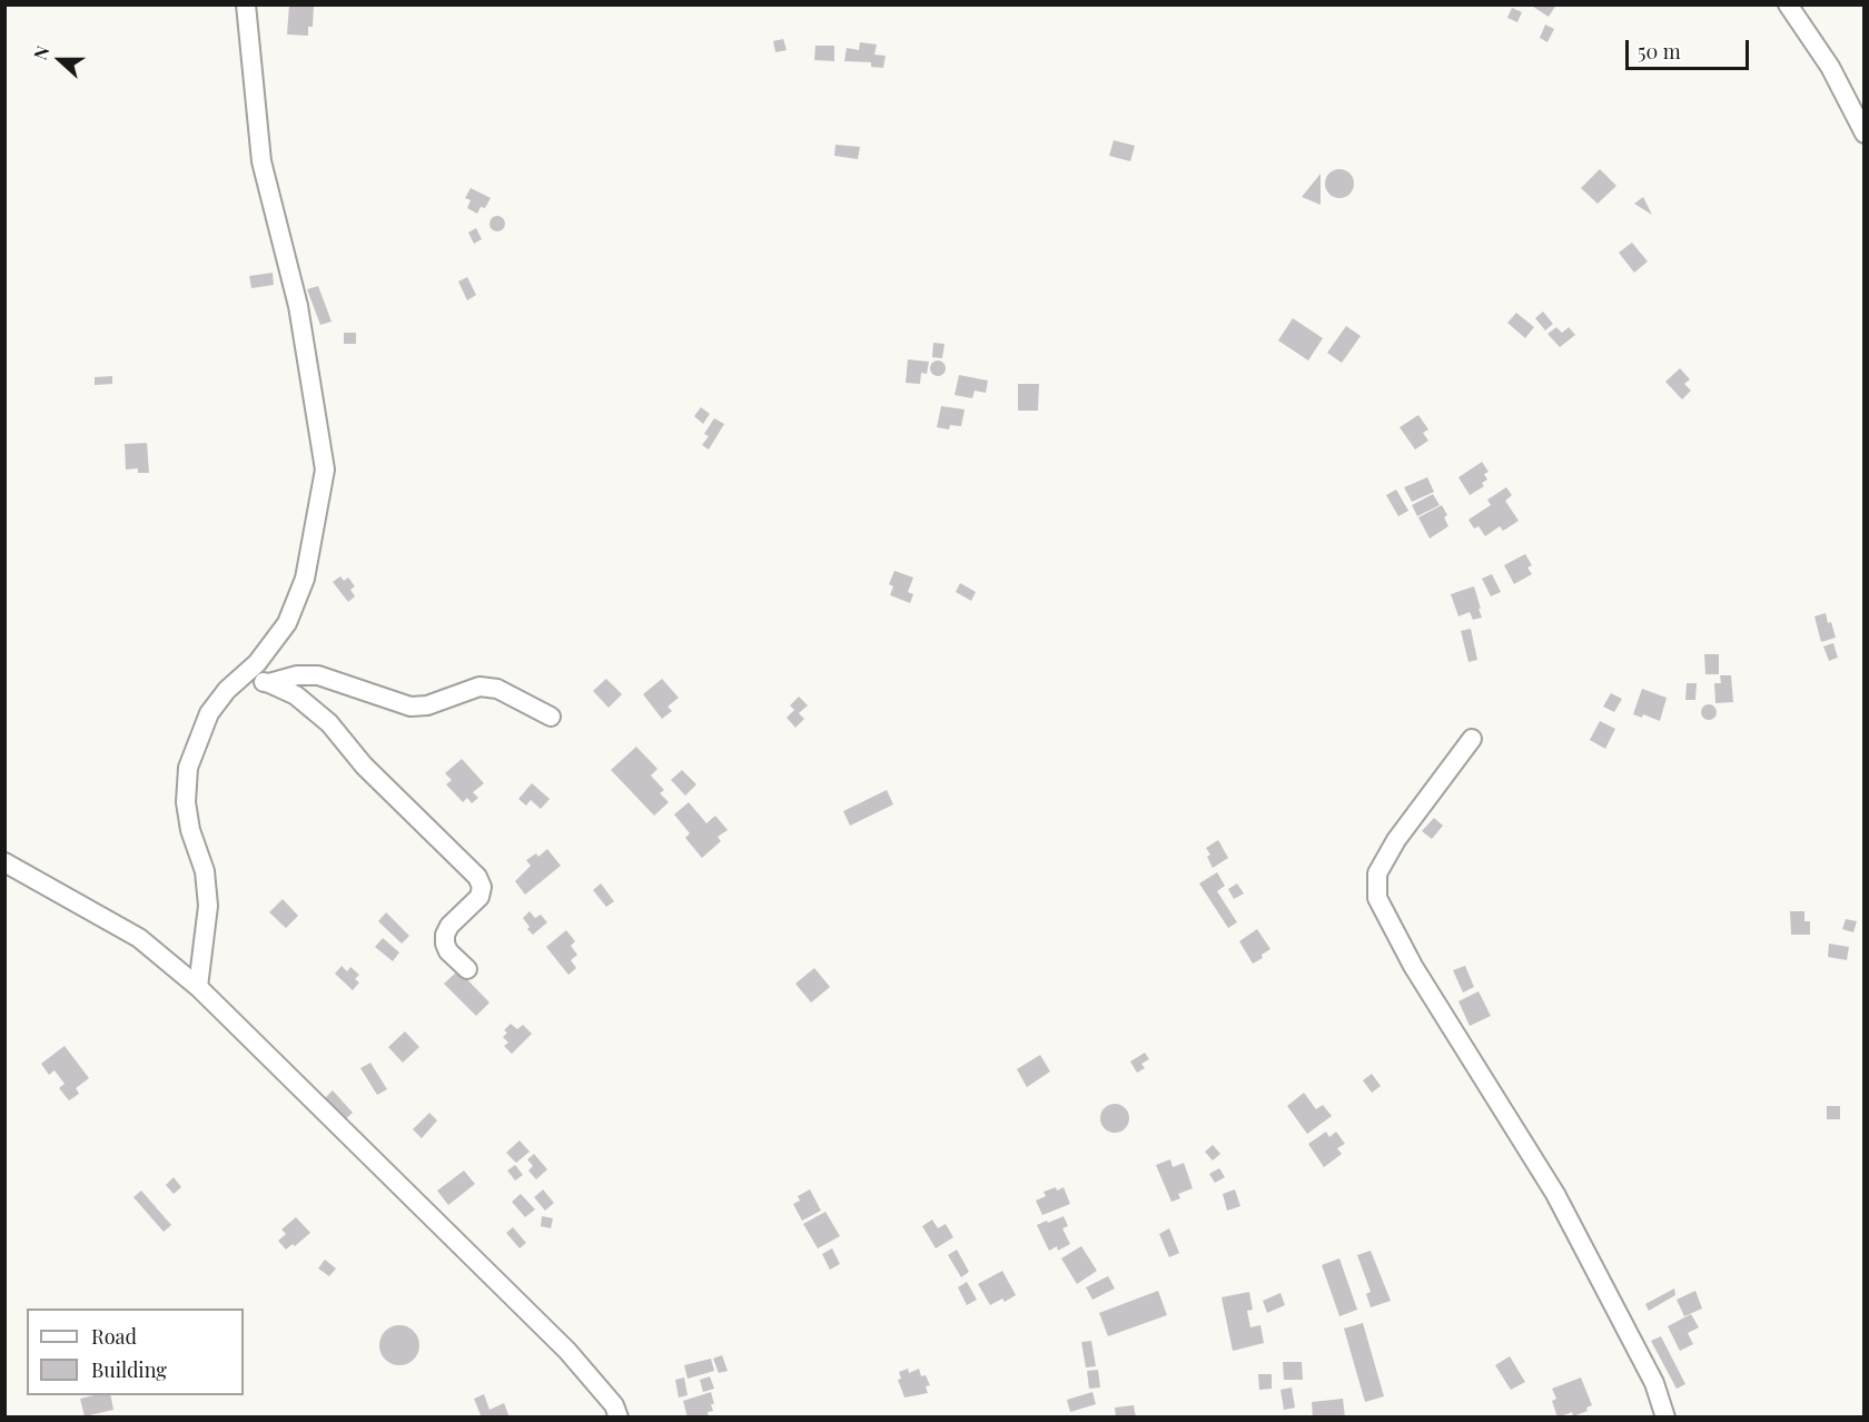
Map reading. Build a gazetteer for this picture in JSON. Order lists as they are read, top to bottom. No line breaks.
{"legend":["Road","Building"],"scale_bar":"50 m","north":"left"}
